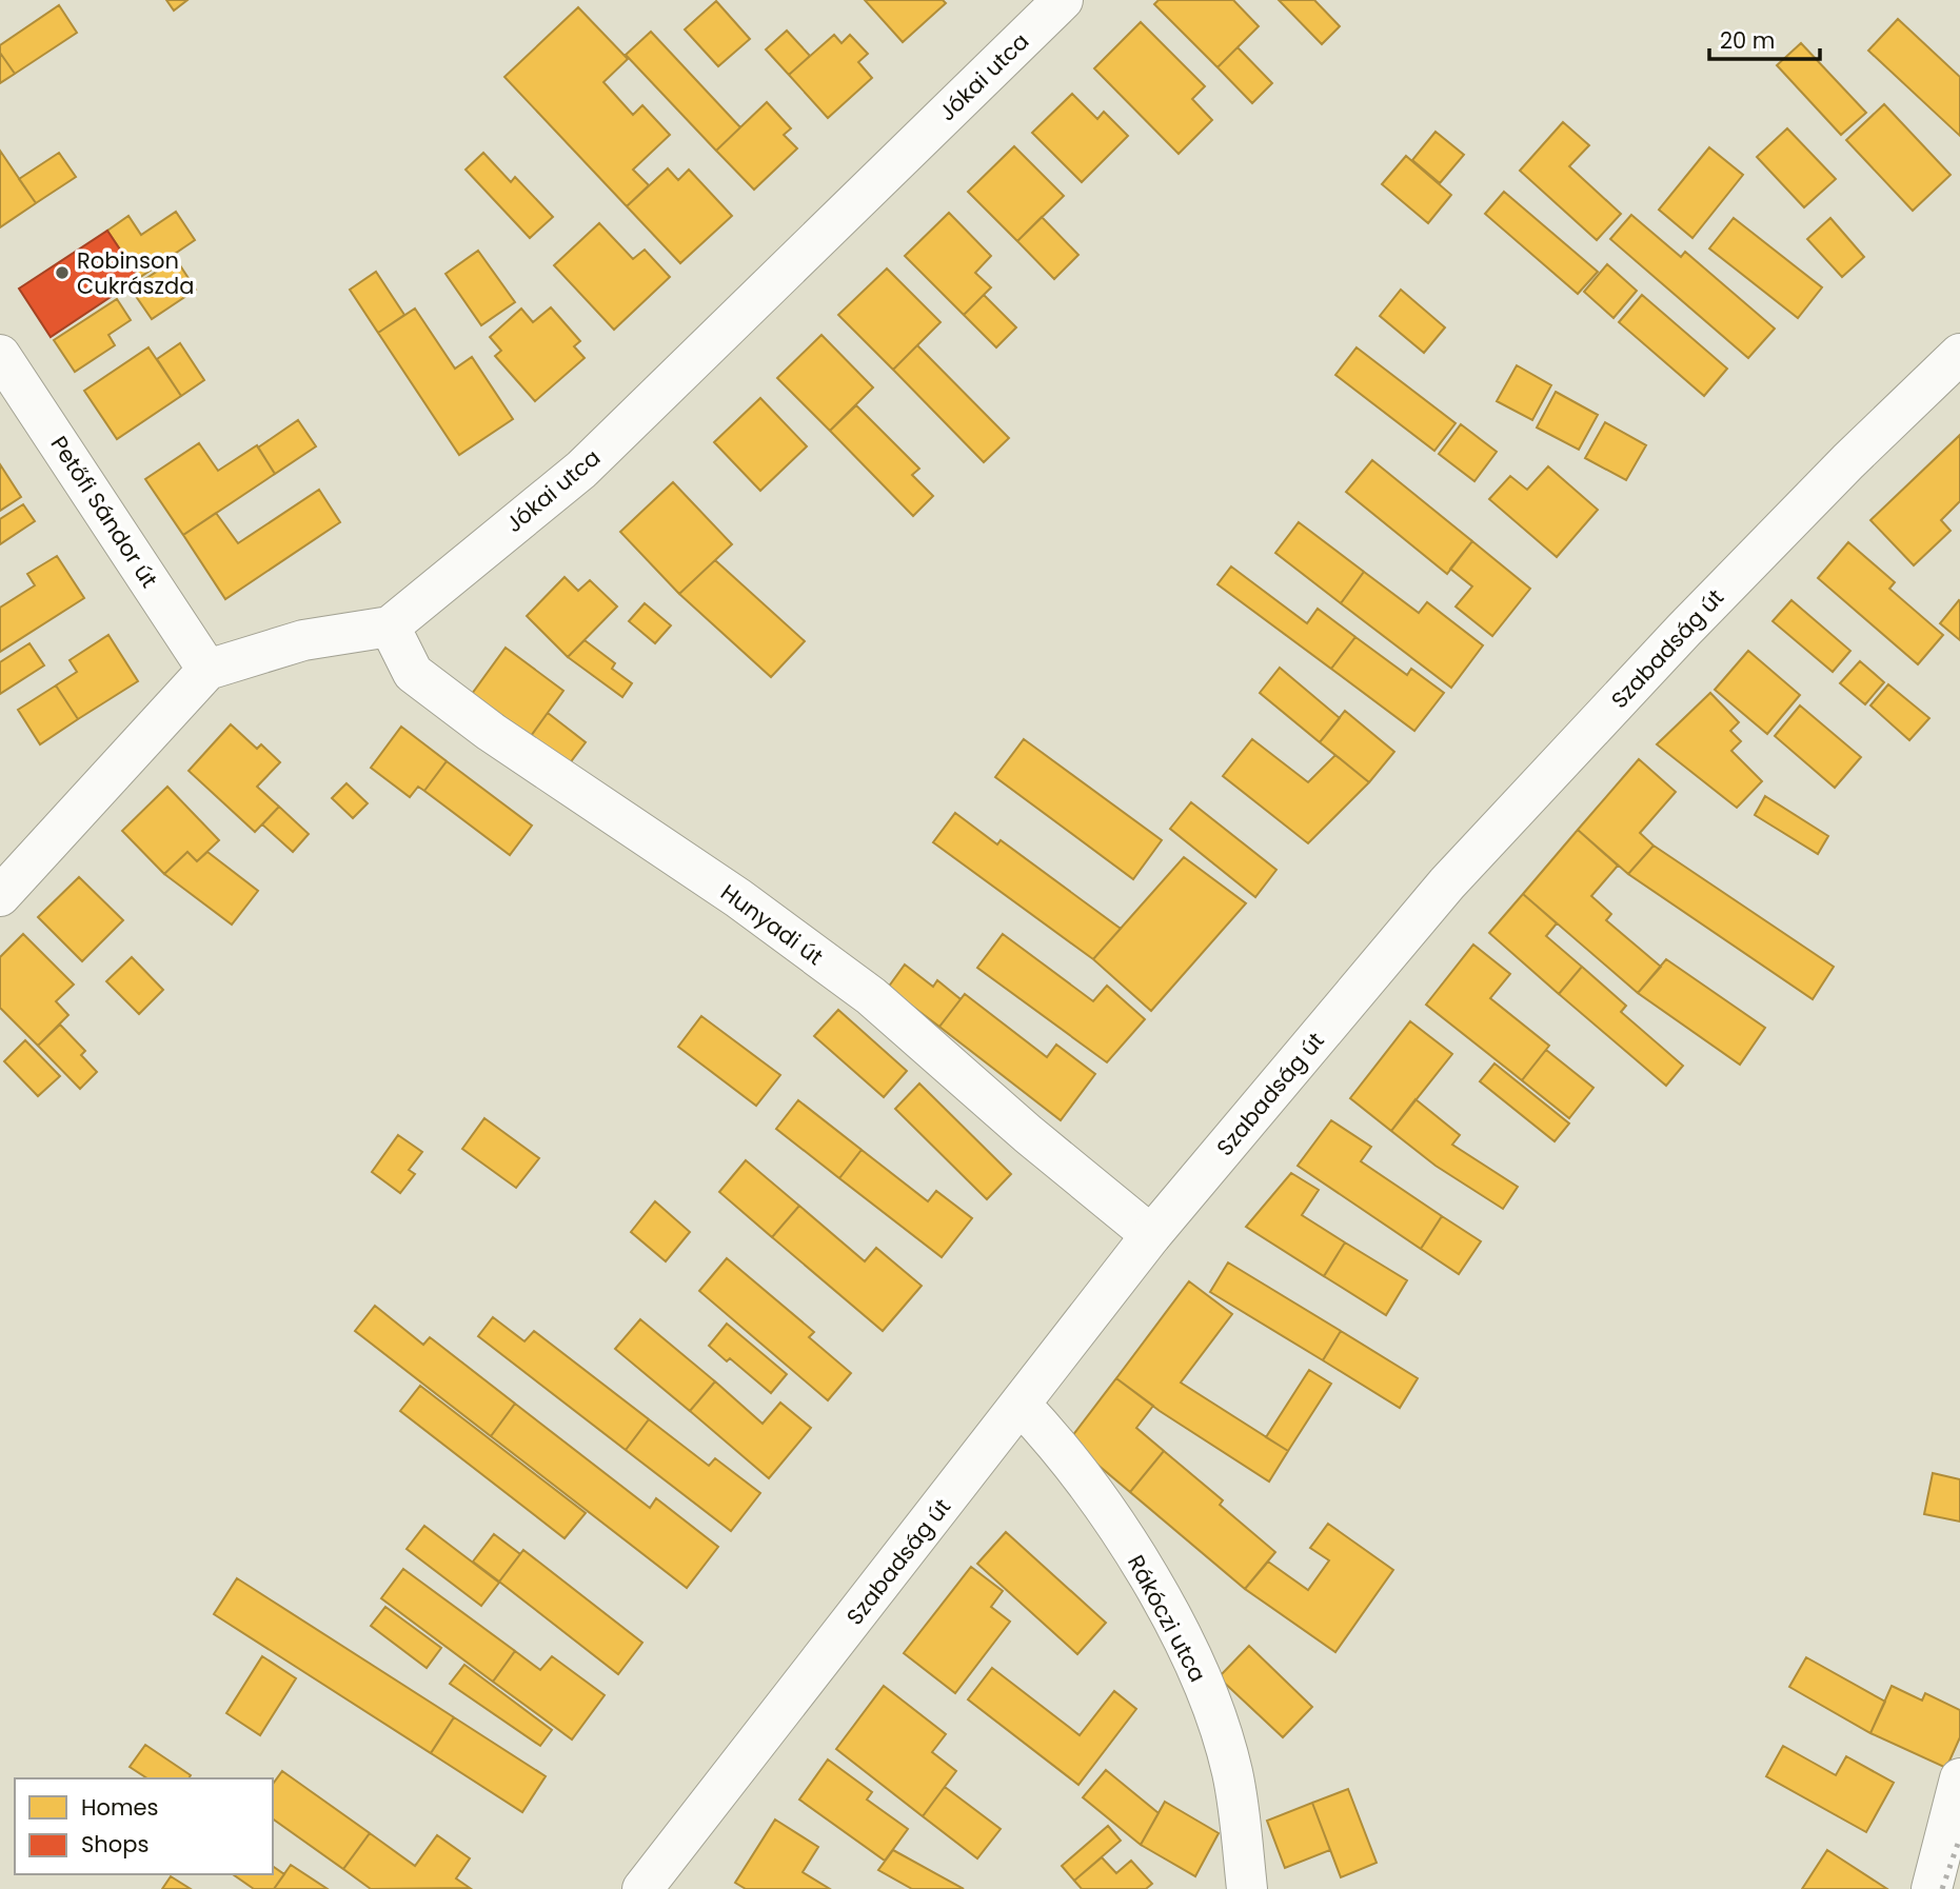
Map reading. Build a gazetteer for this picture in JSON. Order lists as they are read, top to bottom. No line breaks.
{"streets":{"street":["Jókai utca","Petőfi Sándor út","Szabadság út","Hunyadi út","Rákóczi utca"]},"crossings":[["Jókai utca","Hunyadi út"],["Szabadság út","Hunyadi út"],["Szabadság út","Rákóczi utca"]],"places":["Robinson Cukrászda"],"legend":["Homes","Shops"],"scale_bar":"20 m"}
